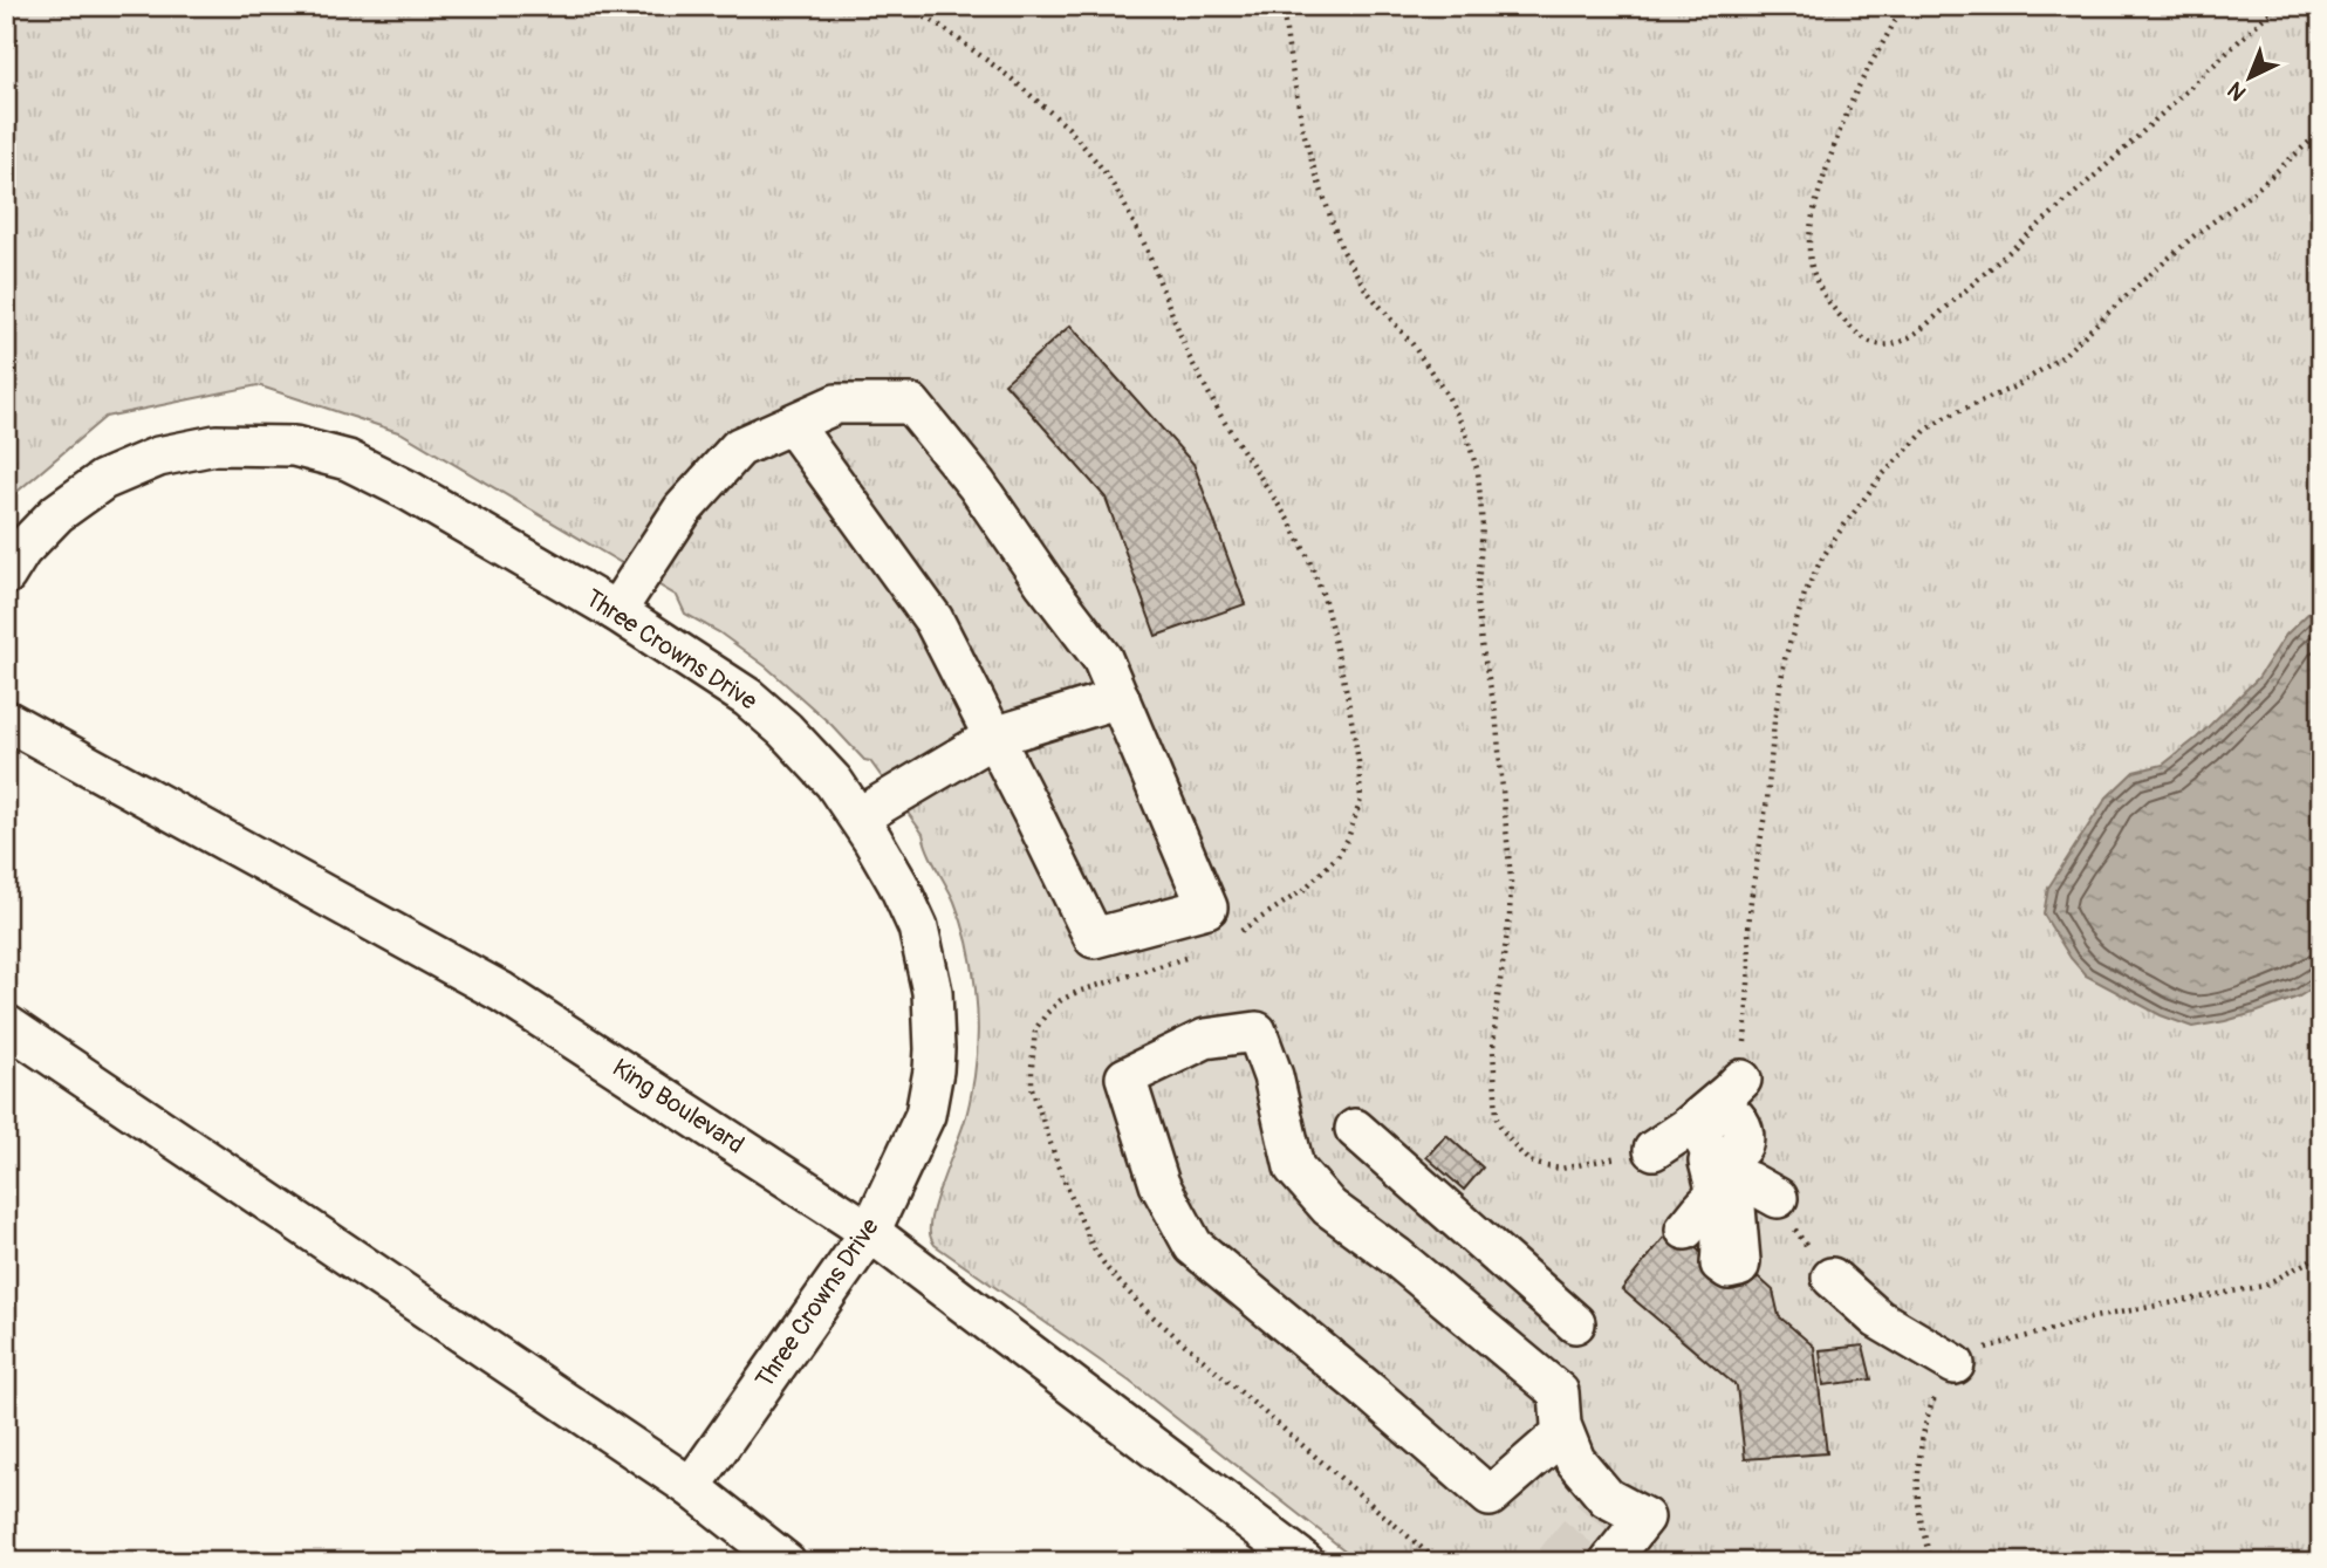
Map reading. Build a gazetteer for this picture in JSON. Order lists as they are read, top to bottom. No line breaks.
{"streets":{"street":["Three Crowns Drive","King Boulevard"]},"crossings":[["Three Crowns Drive","King Boulevard"]],"north":"bottom left"}
